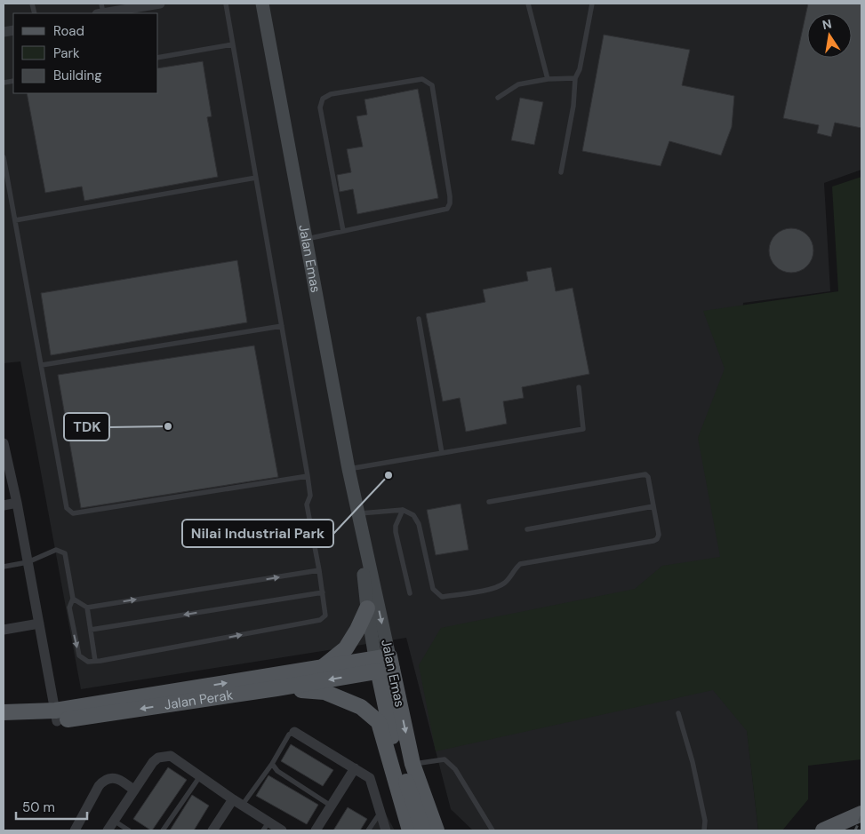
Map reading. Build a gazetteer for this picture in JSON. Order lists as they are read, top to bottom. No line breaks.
{"streets":{"main road":["Jalan Emas","Jalan Perak"]},"crossings":[["Jalan Emas","Jalan Perak"]],"places":["TDK","Nilai Industrial Park"],"legend":["Road","Park","Building"],"scale_bar":"50 m","north":"top"}
